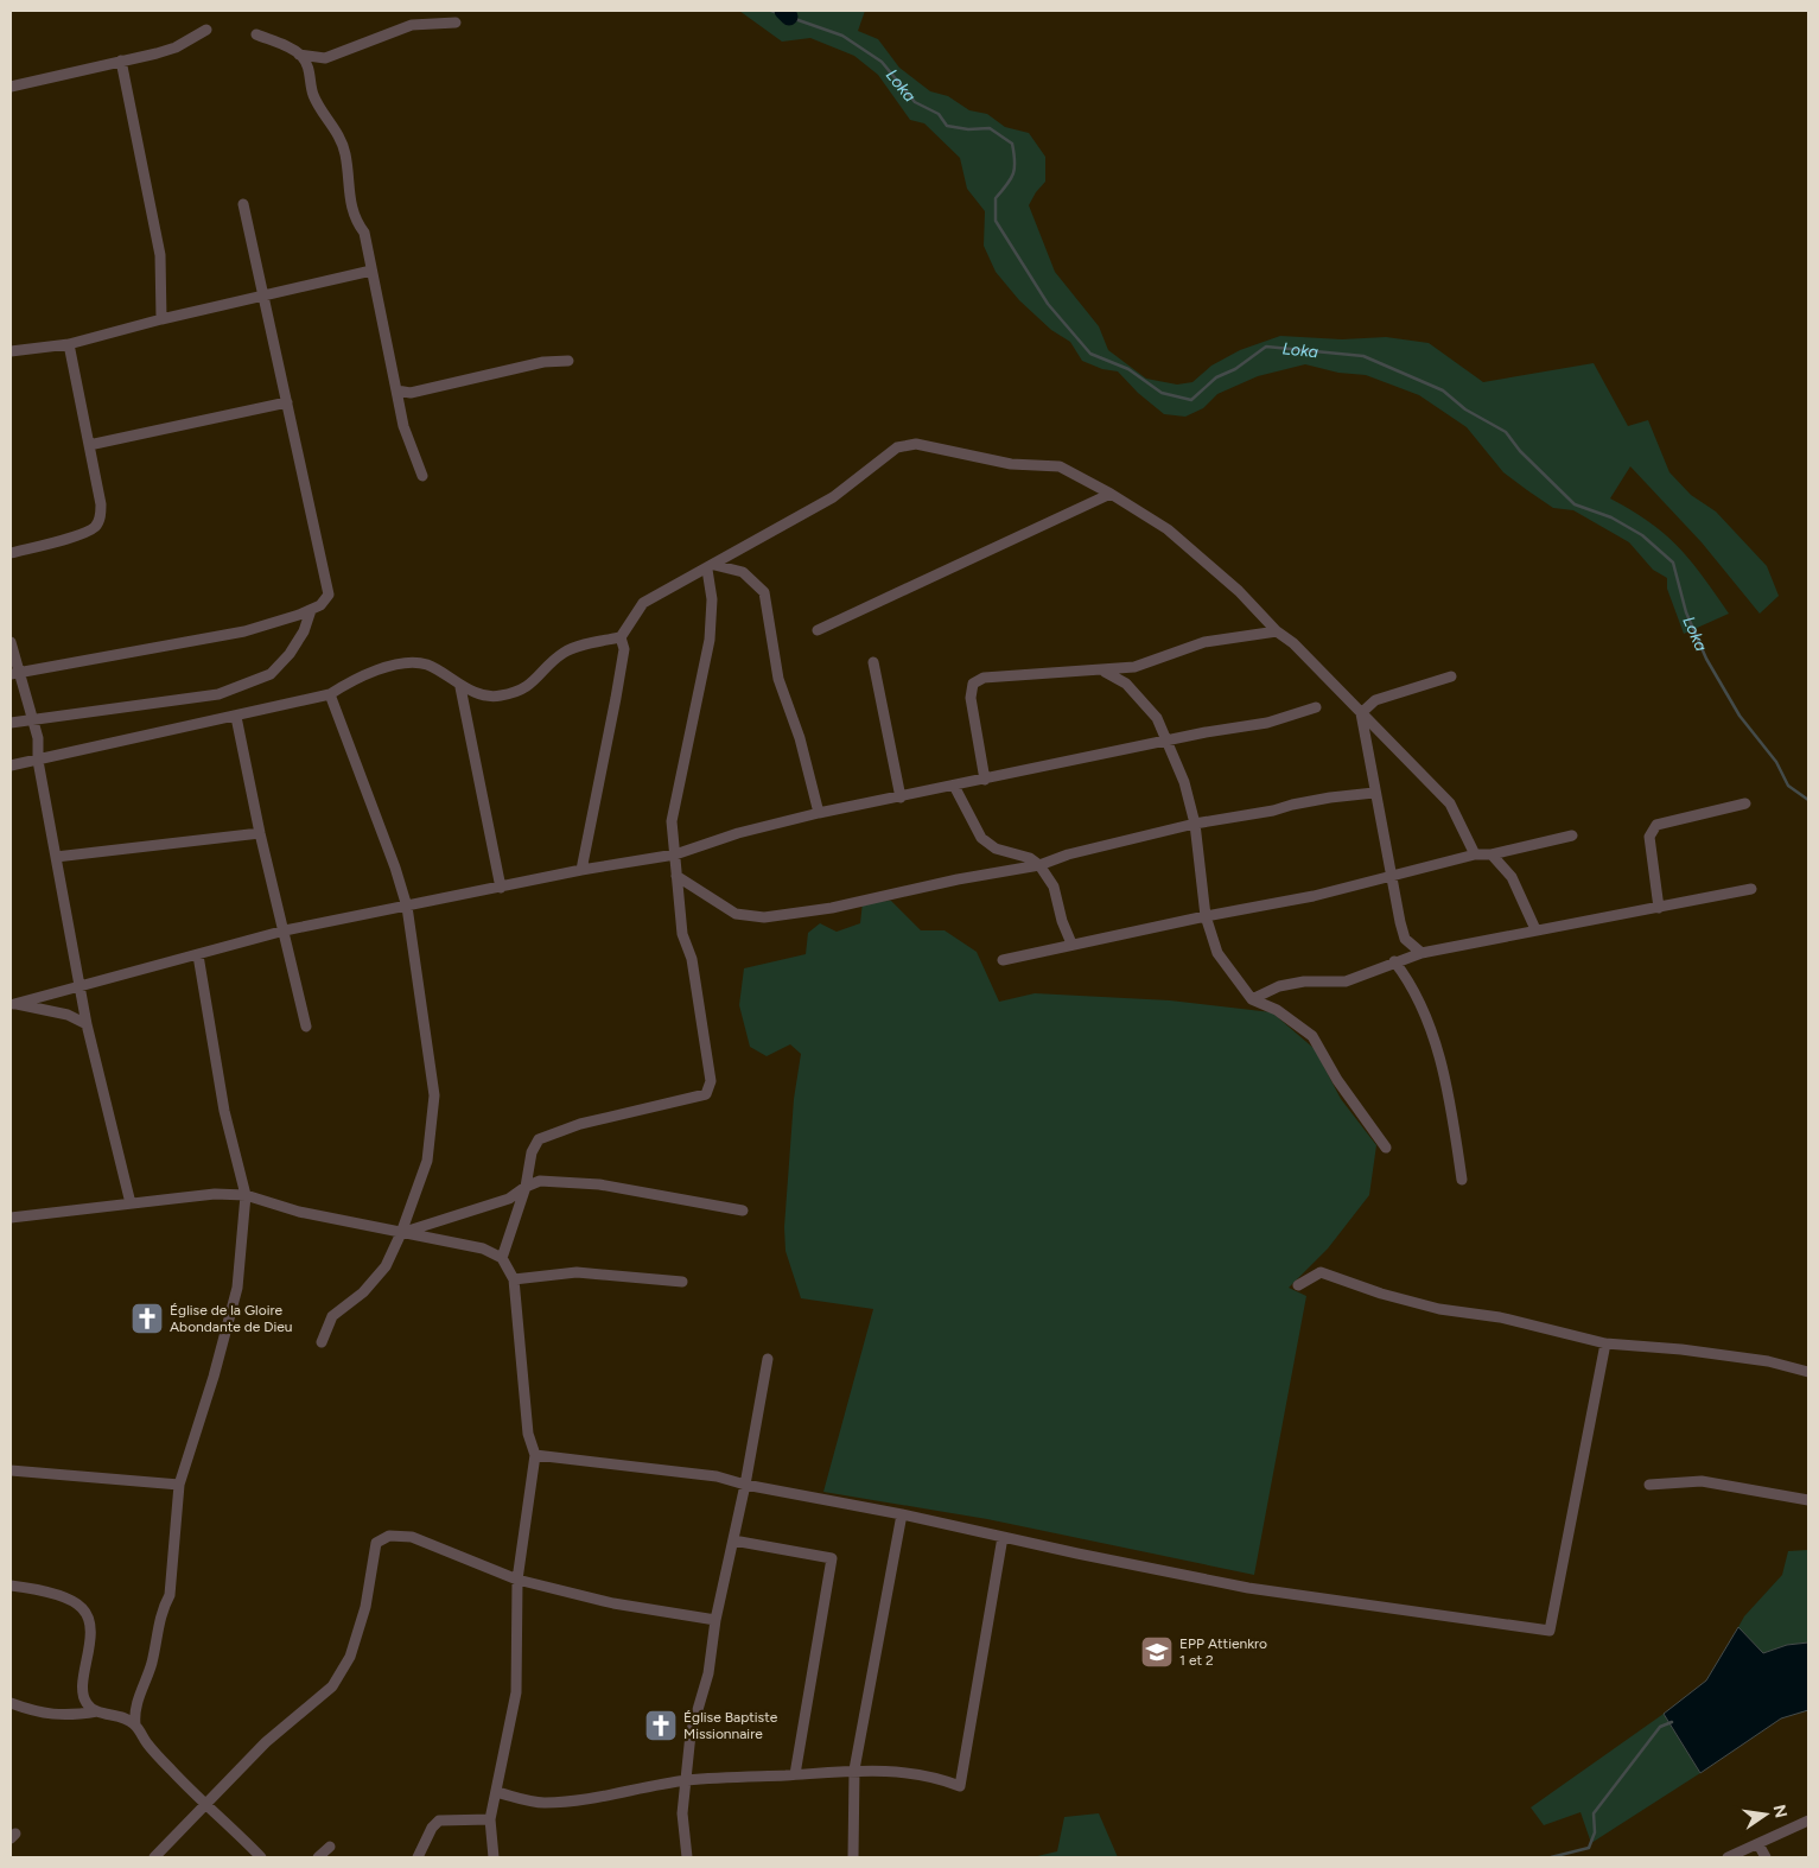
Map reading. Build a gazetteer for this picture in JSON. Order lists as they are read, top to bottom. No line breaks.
{"water":["Loka"],"places":{"church":["Église de la Gloire Abondante de Dieu","Église Baptiste Missionnaire"],"school or university":["EPP Attienkro 1 et 2"]},"north":"right"}
